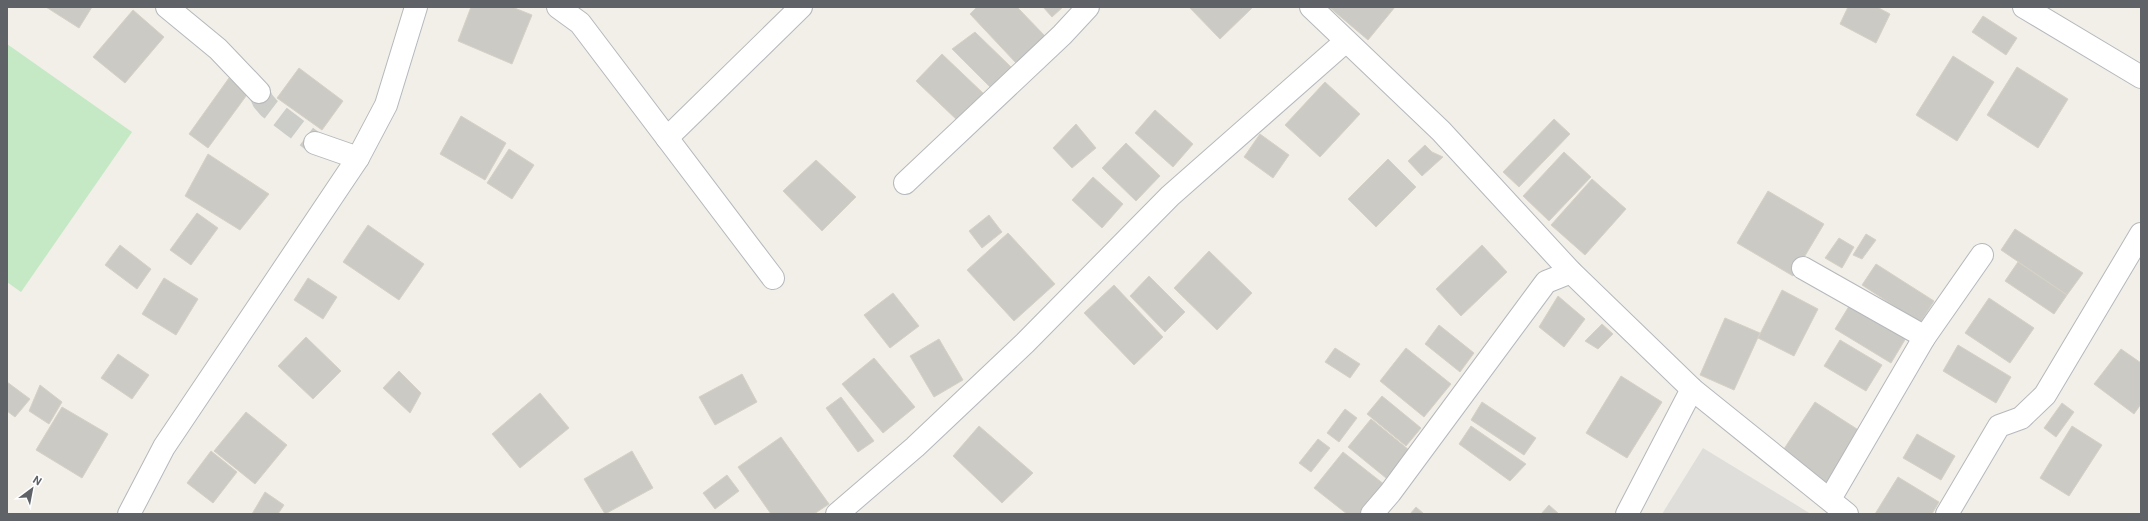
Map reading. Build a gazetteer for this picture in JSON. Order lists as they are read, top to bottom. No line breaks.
{"north":"top right"}
